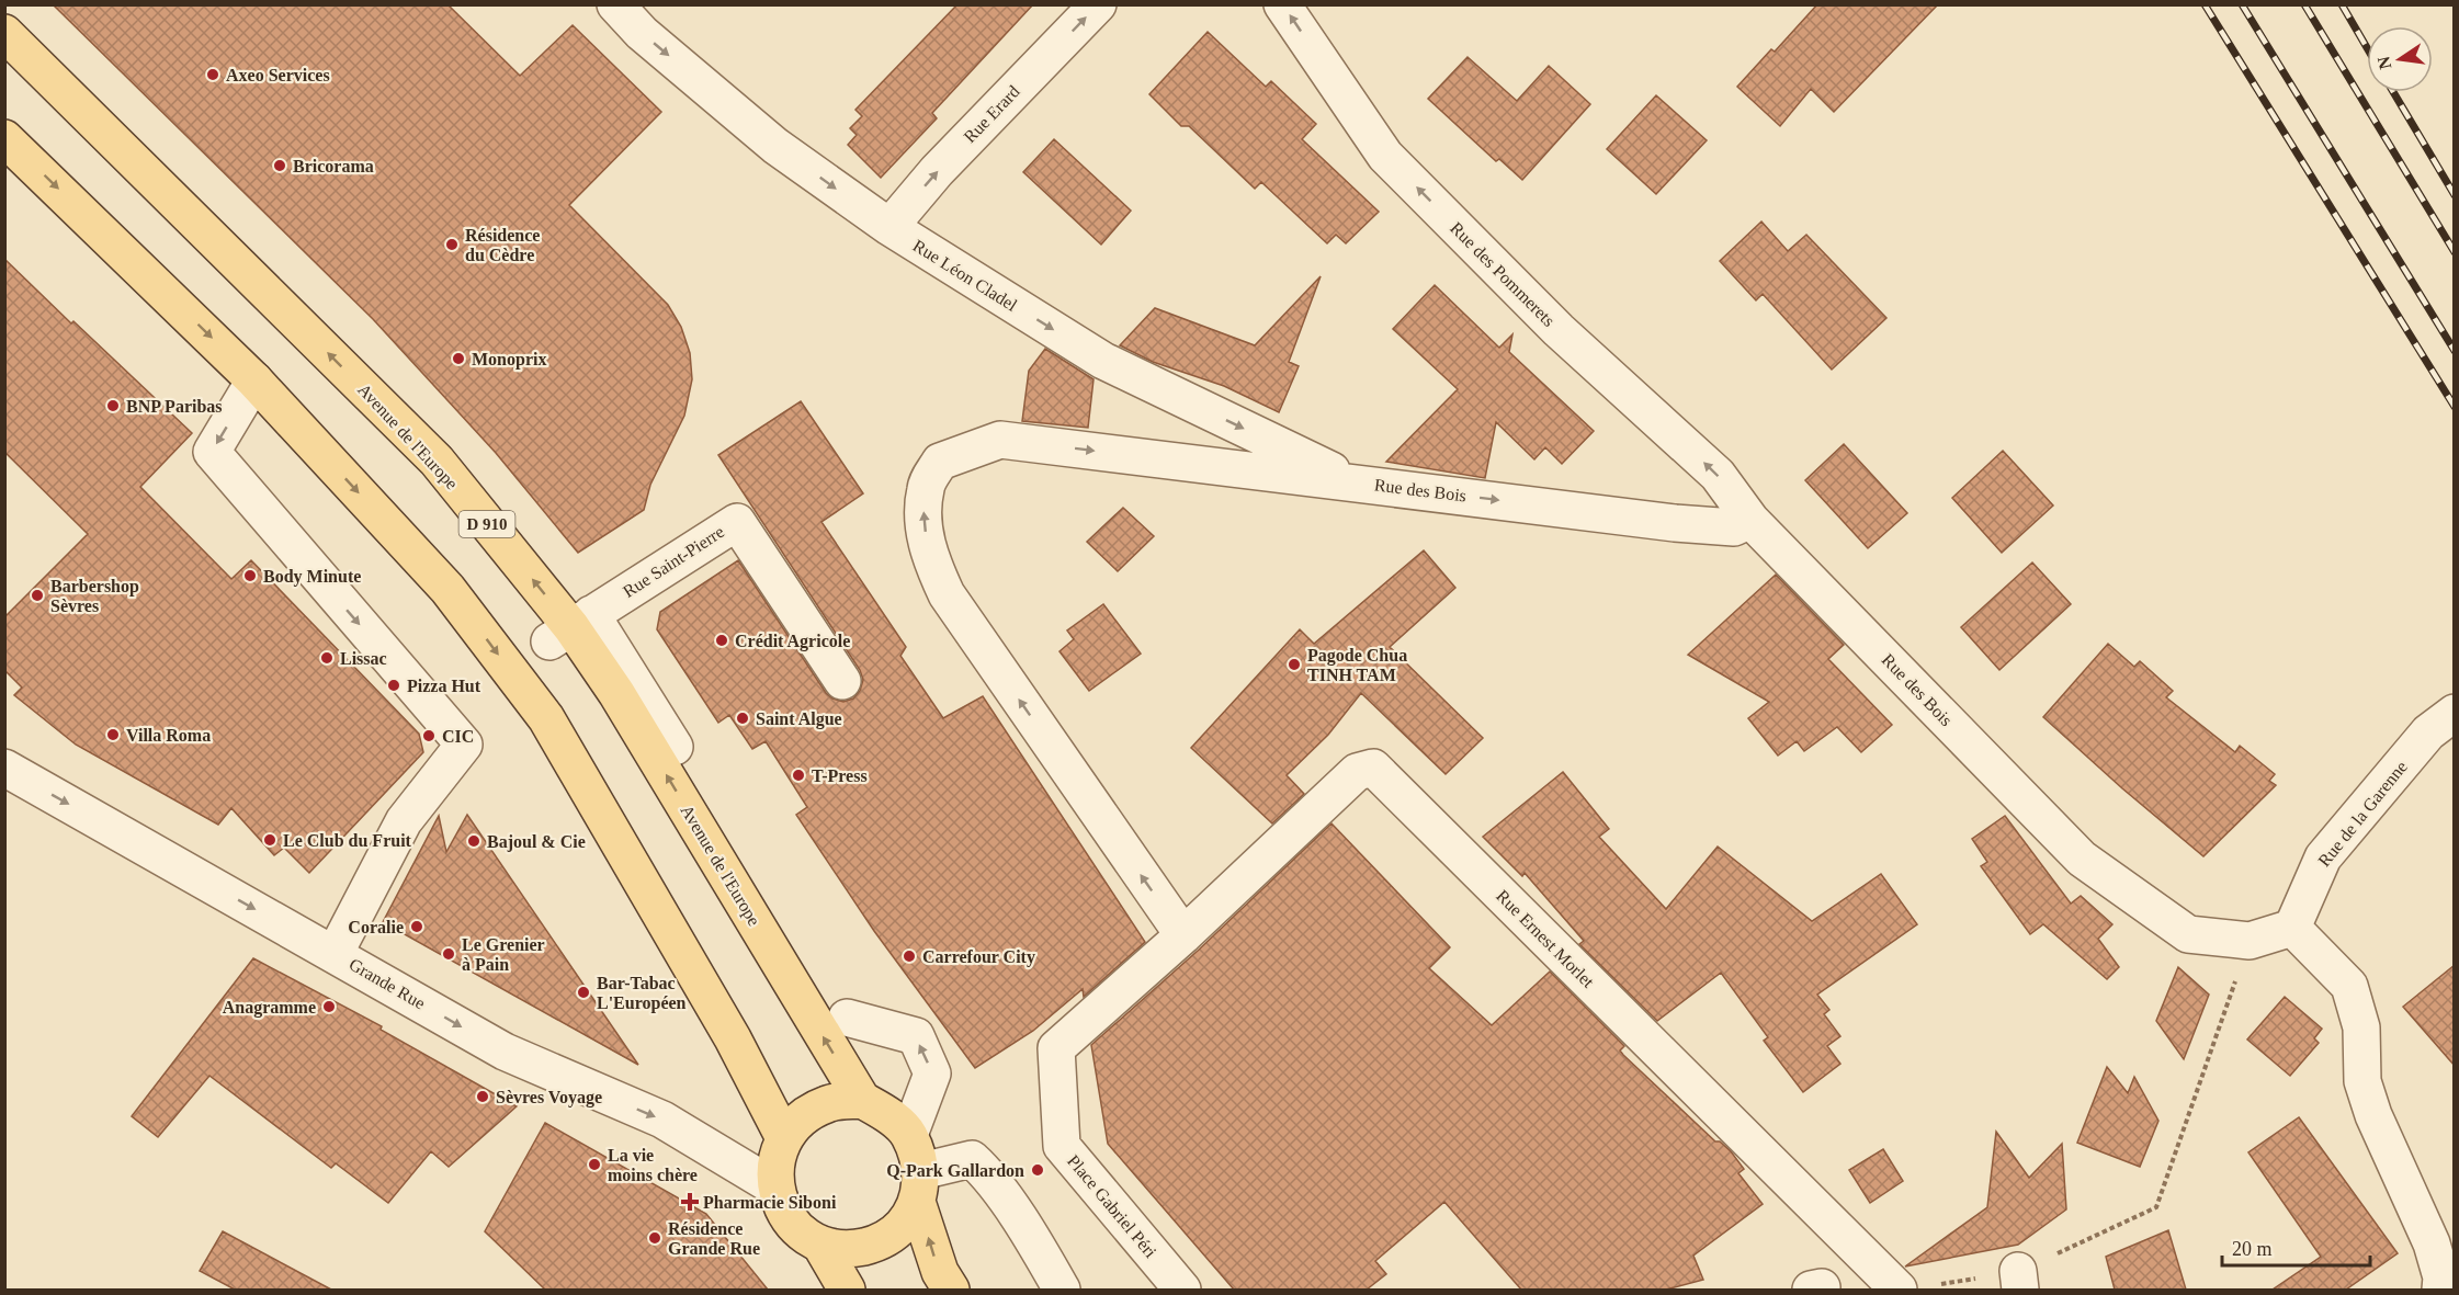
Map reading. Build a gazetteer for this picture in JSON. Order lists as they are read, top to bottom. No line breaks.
{"streets":{"main road":["Avenue de l'Europe","D 910"],"street":["Rue Erard","Rue des Pommerets","Rue Léon Cladel","Rue des Bois","Rue Saint-Pierre","Rue de la Garenne","Rue Ernest Morlet","Grande Rue","Place Gabriel Péri"]},"crossings":[["Rue Erard","Rue Léon Cladel"],["Rue des Pommerets","Rue des Bois"],["Rue Léon Cladel","Rue des Bois"],["Avenue de l'Europe","D 910"],["Avenue de l'Europe","Rue Saint-Pierre"],["Avenue de l'Europe","Grande Rue"],["Rue des Bois","Rue de la Garenne"],["Rue des Bois","Rue Ernest Morlet"],["Rue des Bois","Place Gabriel Péri"],["D 910","Grande Rue"],["Rue Ernest Morlet","Place Gabriel Péri"]],"one_way":["Rue Erard","Rue des Pommerets","Rue Léon Cladel","Grande Rue"],"places":{"other":["Axeo Services","Bricorama","Résidence du Cèdre","Monoprix","BNP Paribas","Body Minute","Barbershop Sèvres","Crédit Agricole","Lissac","Pagode Chua TINH TAM","Pizza Hut","Saint Algue","Villa Roma","CIC","T-Press","Le Club du Fruit","Bajoul & Cie","Coralie","Le Grenier à Pain","Carrefour City","Bar-Tabac L'Européen","Anagramme","Sèvres Voyage","La vie moins chère","Q-Park Gallardon","Résidence Grande Rue"],"health":["Pharmacie Siboni"]},"scale_bar":"20 m","north":"left"}
